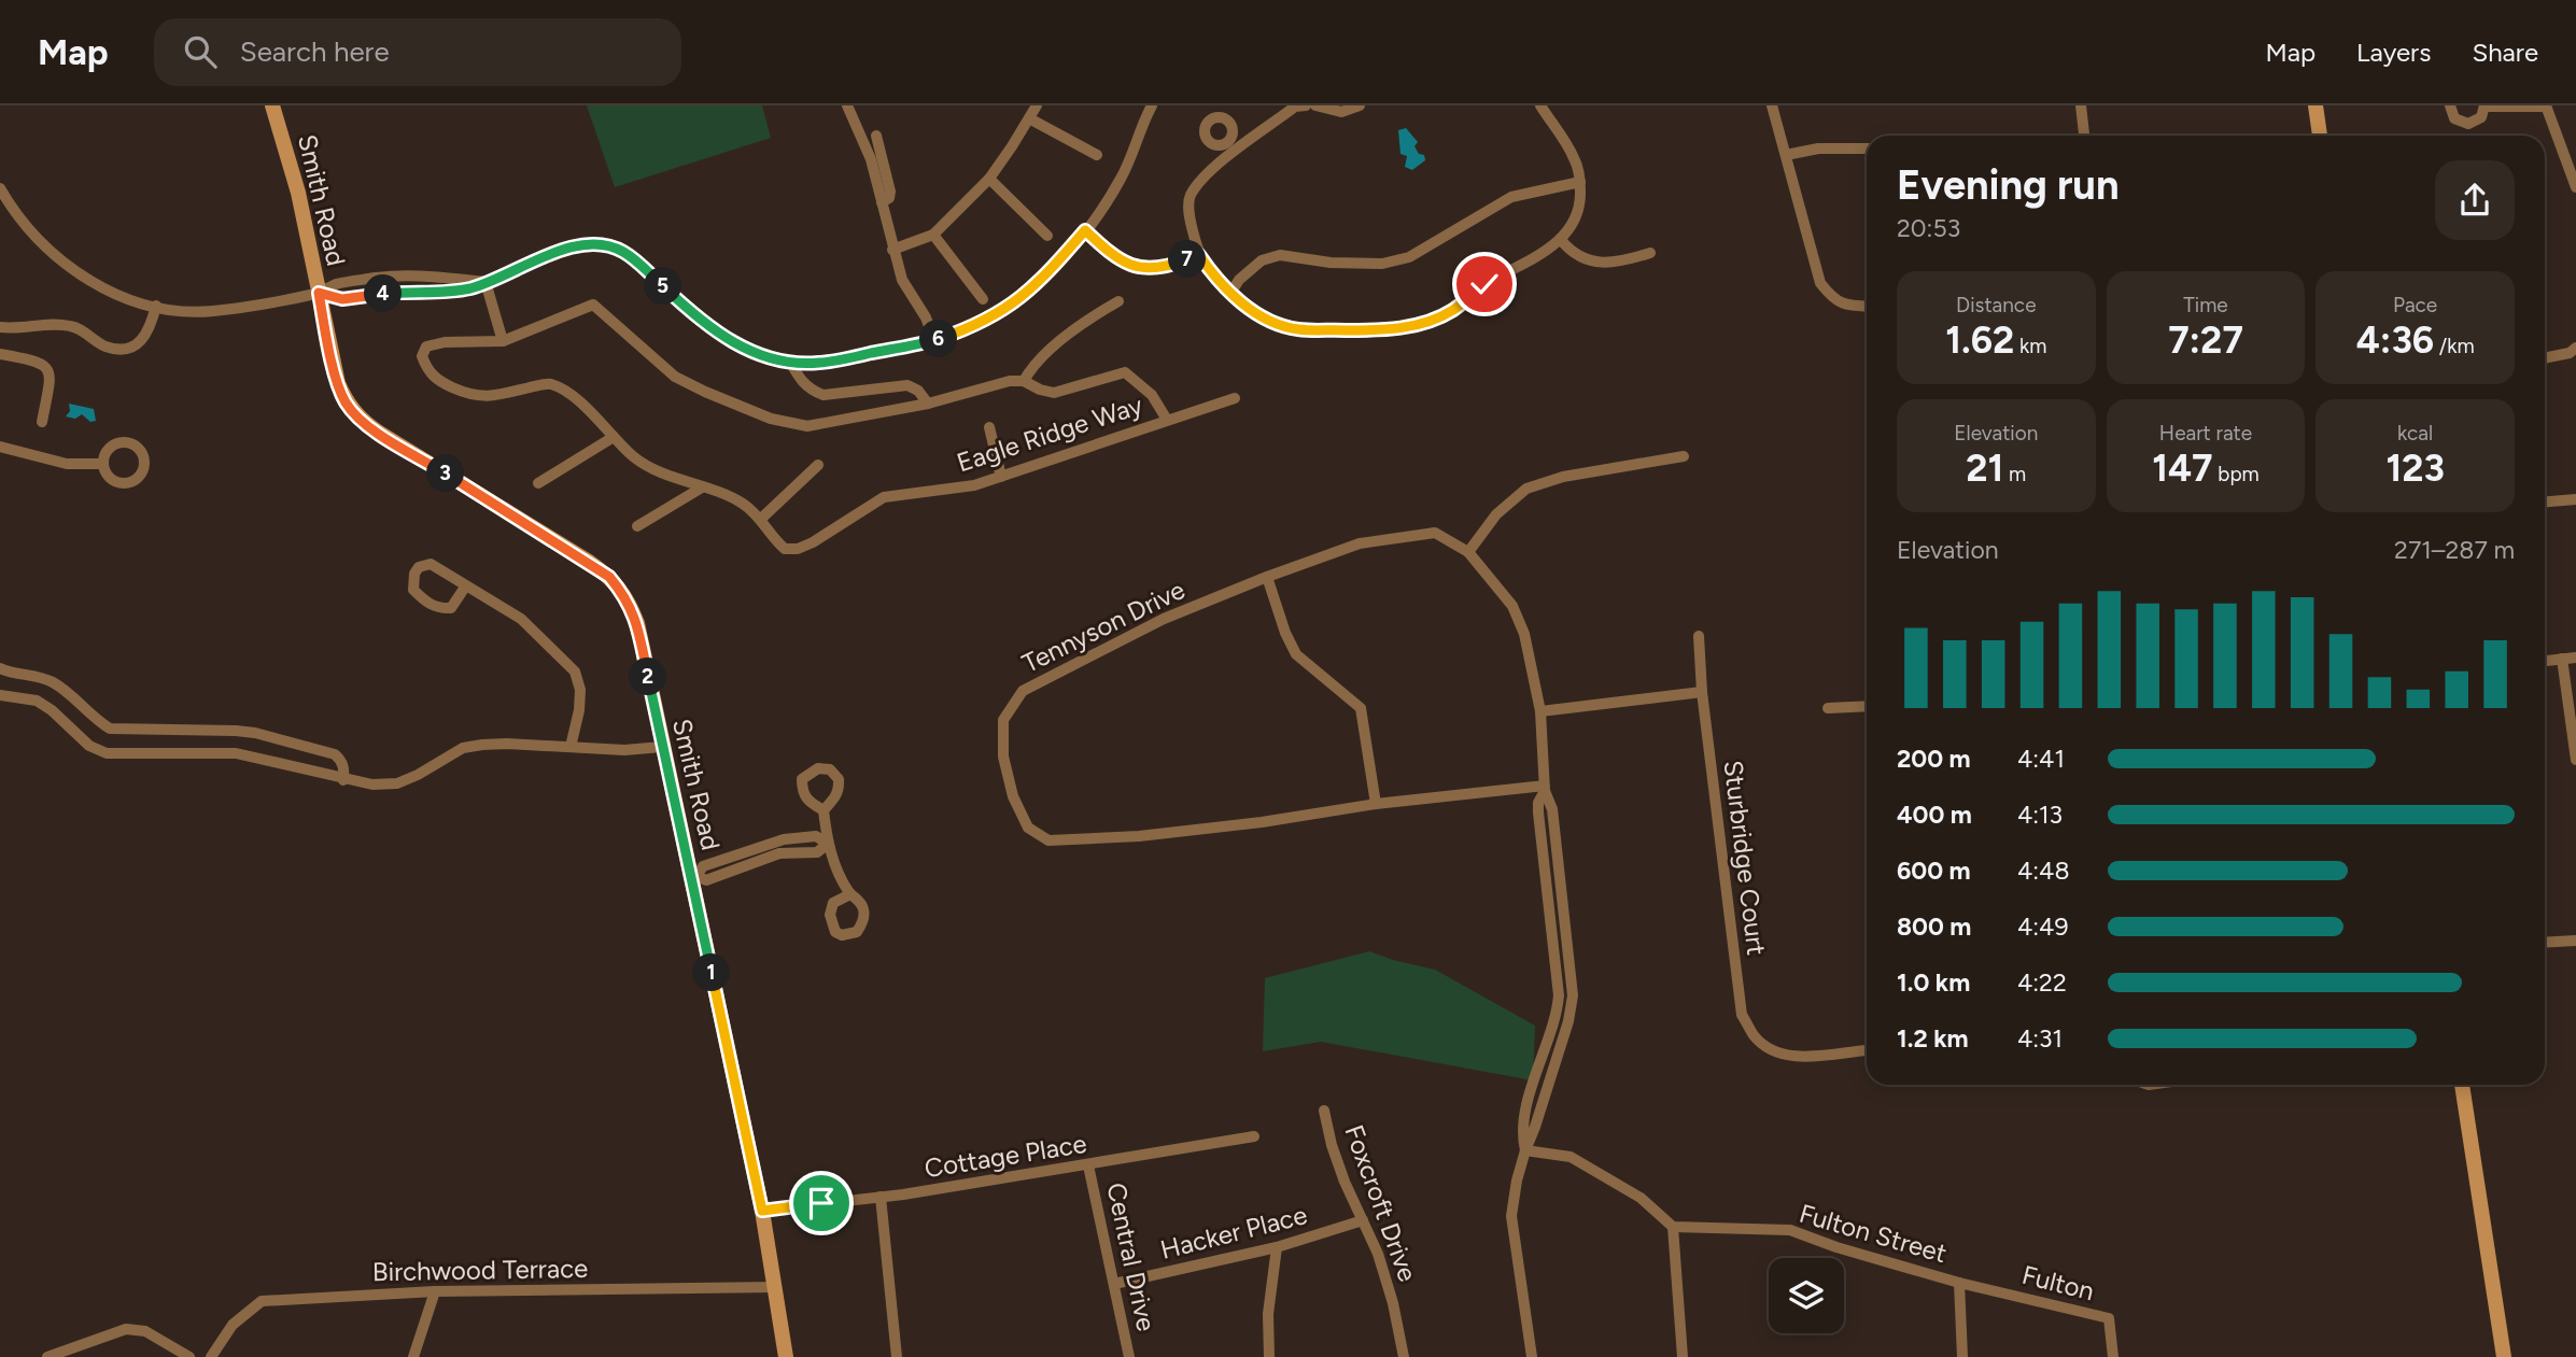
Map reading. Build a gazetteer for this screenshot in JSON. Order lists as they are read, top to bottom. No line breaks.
{"streets":{"street":["Smith Road","Eagle Ridge Way","Tennyson Drive","Sturbridge Court","Cottage Place","Foxcroft Drive","Hacker Place","Fulton Street","Central Drive","Birchwood Terrace","Fulton"]},"crossings":[["Smith Road","Cottage Place"],["Smith Road","Birchwood Terrace"],["Cottage Place","Central Drive"],["Foxcroft Drive","Hacker Place"],["Hacker Place","Central Drive"],["Fulton Street","Fulton"]],"page":{"header":"Map","search":"Search here","nav":["Map","Layers","Share"],"heading":["Evening run","20:53"],"pins":["7","5","4","6","3","2","1"],"stats":[["Distance","1.62 km"],["Time","7:27"],["Pace","4:36 /km"],["Elevation","21 m"],["Heart rate","147 bpm"],["kcal","123"]],"chart":["Elevation","271–287 m"],"list":[{"name":"200 m","note":"4:41"},{"name":"400 m","note":"4:13"},{"name":"600 m","note":"4:48"},{"name":"800 m","note":"4:49"},{"name":"1.0 km","note":"4:22"},{"name":"1.2 km","note":"4:31"}]}}
